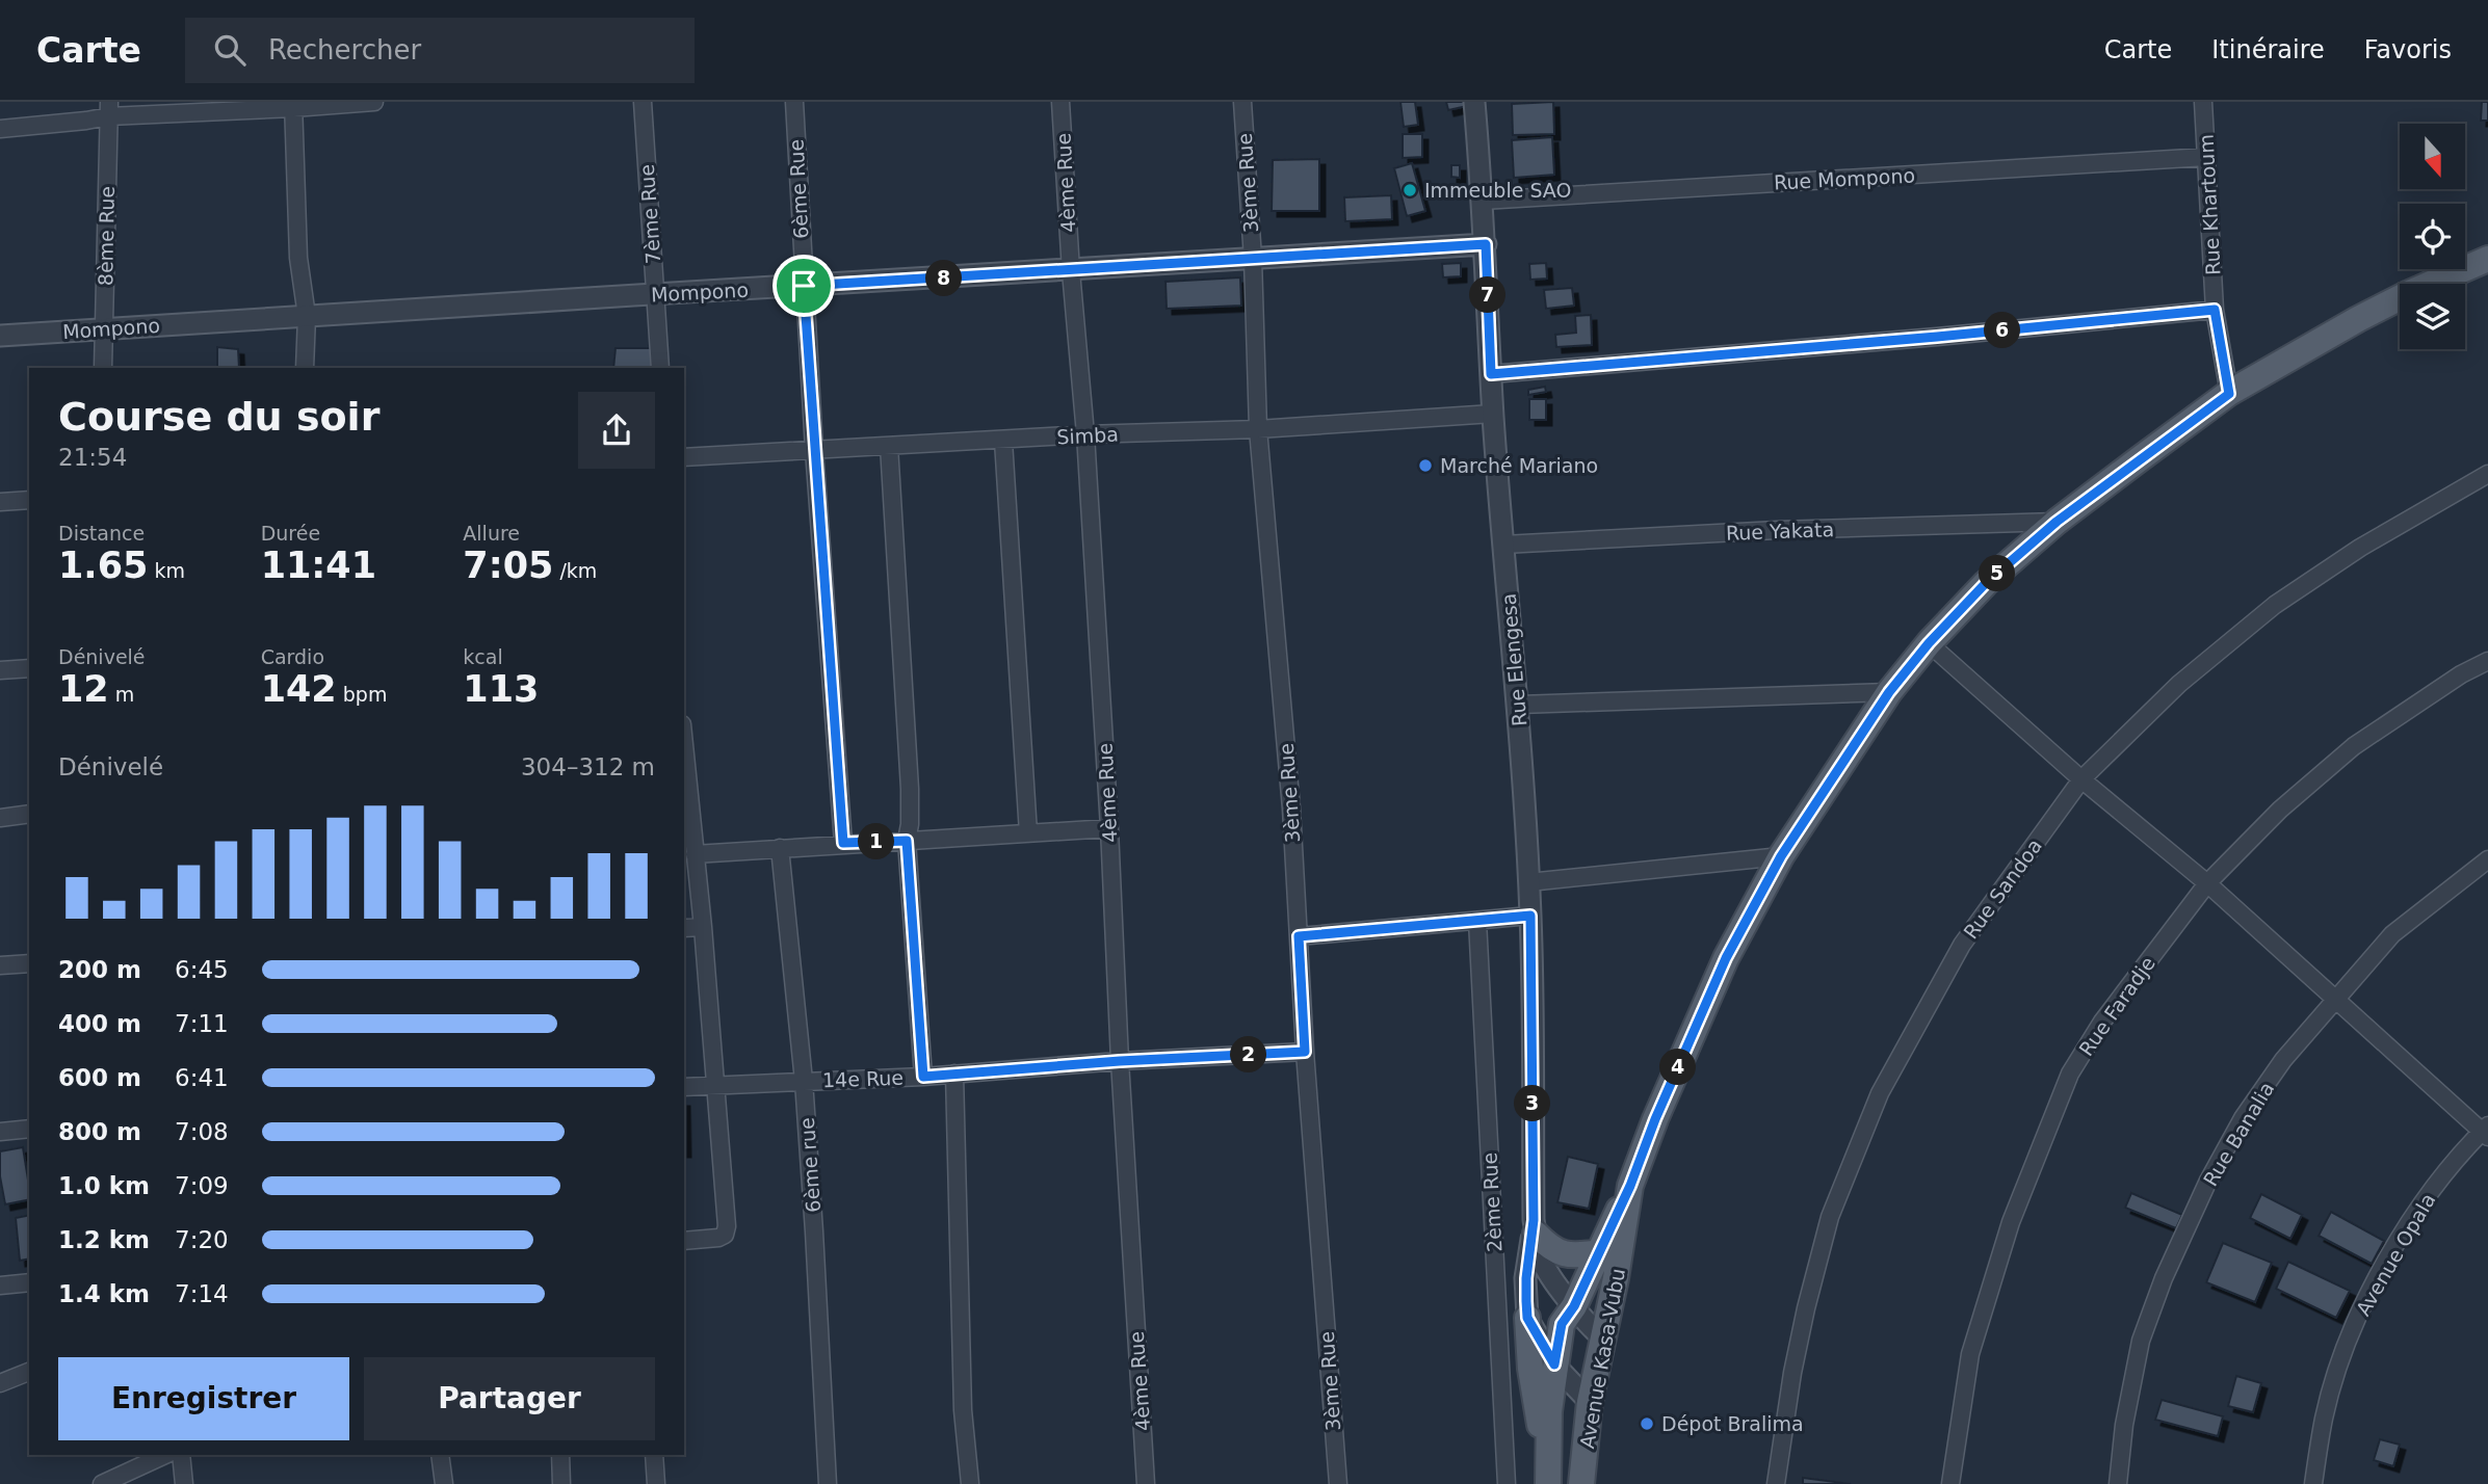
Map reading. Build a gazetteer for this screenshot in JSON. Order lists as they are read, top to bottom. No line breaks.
{"streets":{"main road":["Avenue Kasa-Vubu"],"street":["Rue Mompono","4ème Rue","3ème Rue","6ème Rue","Rue Khartoum","7ème Rue","8ème Rue","Mompono","Simba","Rue Yakata","Rue Elengesa","Rue Sandoa","Rue Faradje","14e Rue","Rue Banalia","6ème rue","2ème Rue","Avenue Opala"]},"crossings":[["Rue Mompono","Rue Khartoum"],["Rue Mompono","Rue Elengesa"],["4ème Rue","Mompono"],["4ème Rue","Simba"],["4ème Rue","14e Rue"],["3ème Rue","Mompono"],["3ème Rue","Simba"],["3ème Rue","14e Rue"],["6ème Rue","Mompono"],["6ème Rue","Simba"],["Rue Khartoum","Avenue Kasa-Vubu"],["7ème Rue","Mompono"],["8ème Rue","Mompono"],["Mompono","Rue Elengesa"],["Simba","Rue Elengesa"],["Rue Yakata","Rue Elengesa"],["Rue Yakata","Avenue Kasa-Vubu"],["14e Rue","6ème rue"]],"places":["Immeuble SAO","Marché Mariano","Dépot Bralima"],"north":"bottom","page":{"header":"Carte","search":"Rechercher","nav":["Carte","Itinéraire","Favoris"],"pins":["8","7","6","5","1","2","4","3"],"heading":["Course du soir","21:54"],"stats":[["Distance","1.65 km"],["Durée","11:41"],["Allure","7:05 /km"],["Dénivelé","12 m"],["Cardio","142 bpm"],["kcal","113"]],"chart":["Dénivelé","304–312 m"],"list":[{"name":"200 m","note":"6:45"},{"name":"400 m","note":"7:11"},{"name":"600 m","note":"6:41"},{"name":"800 m","note":"7:08"},{"name":"1.0 km","note":"7:09"},{"name":"1.2 km","note":"7:20"},{"name":"1.4 km","note":"7:14"}],"buttons":["Enregistrer","Partager"]}}
